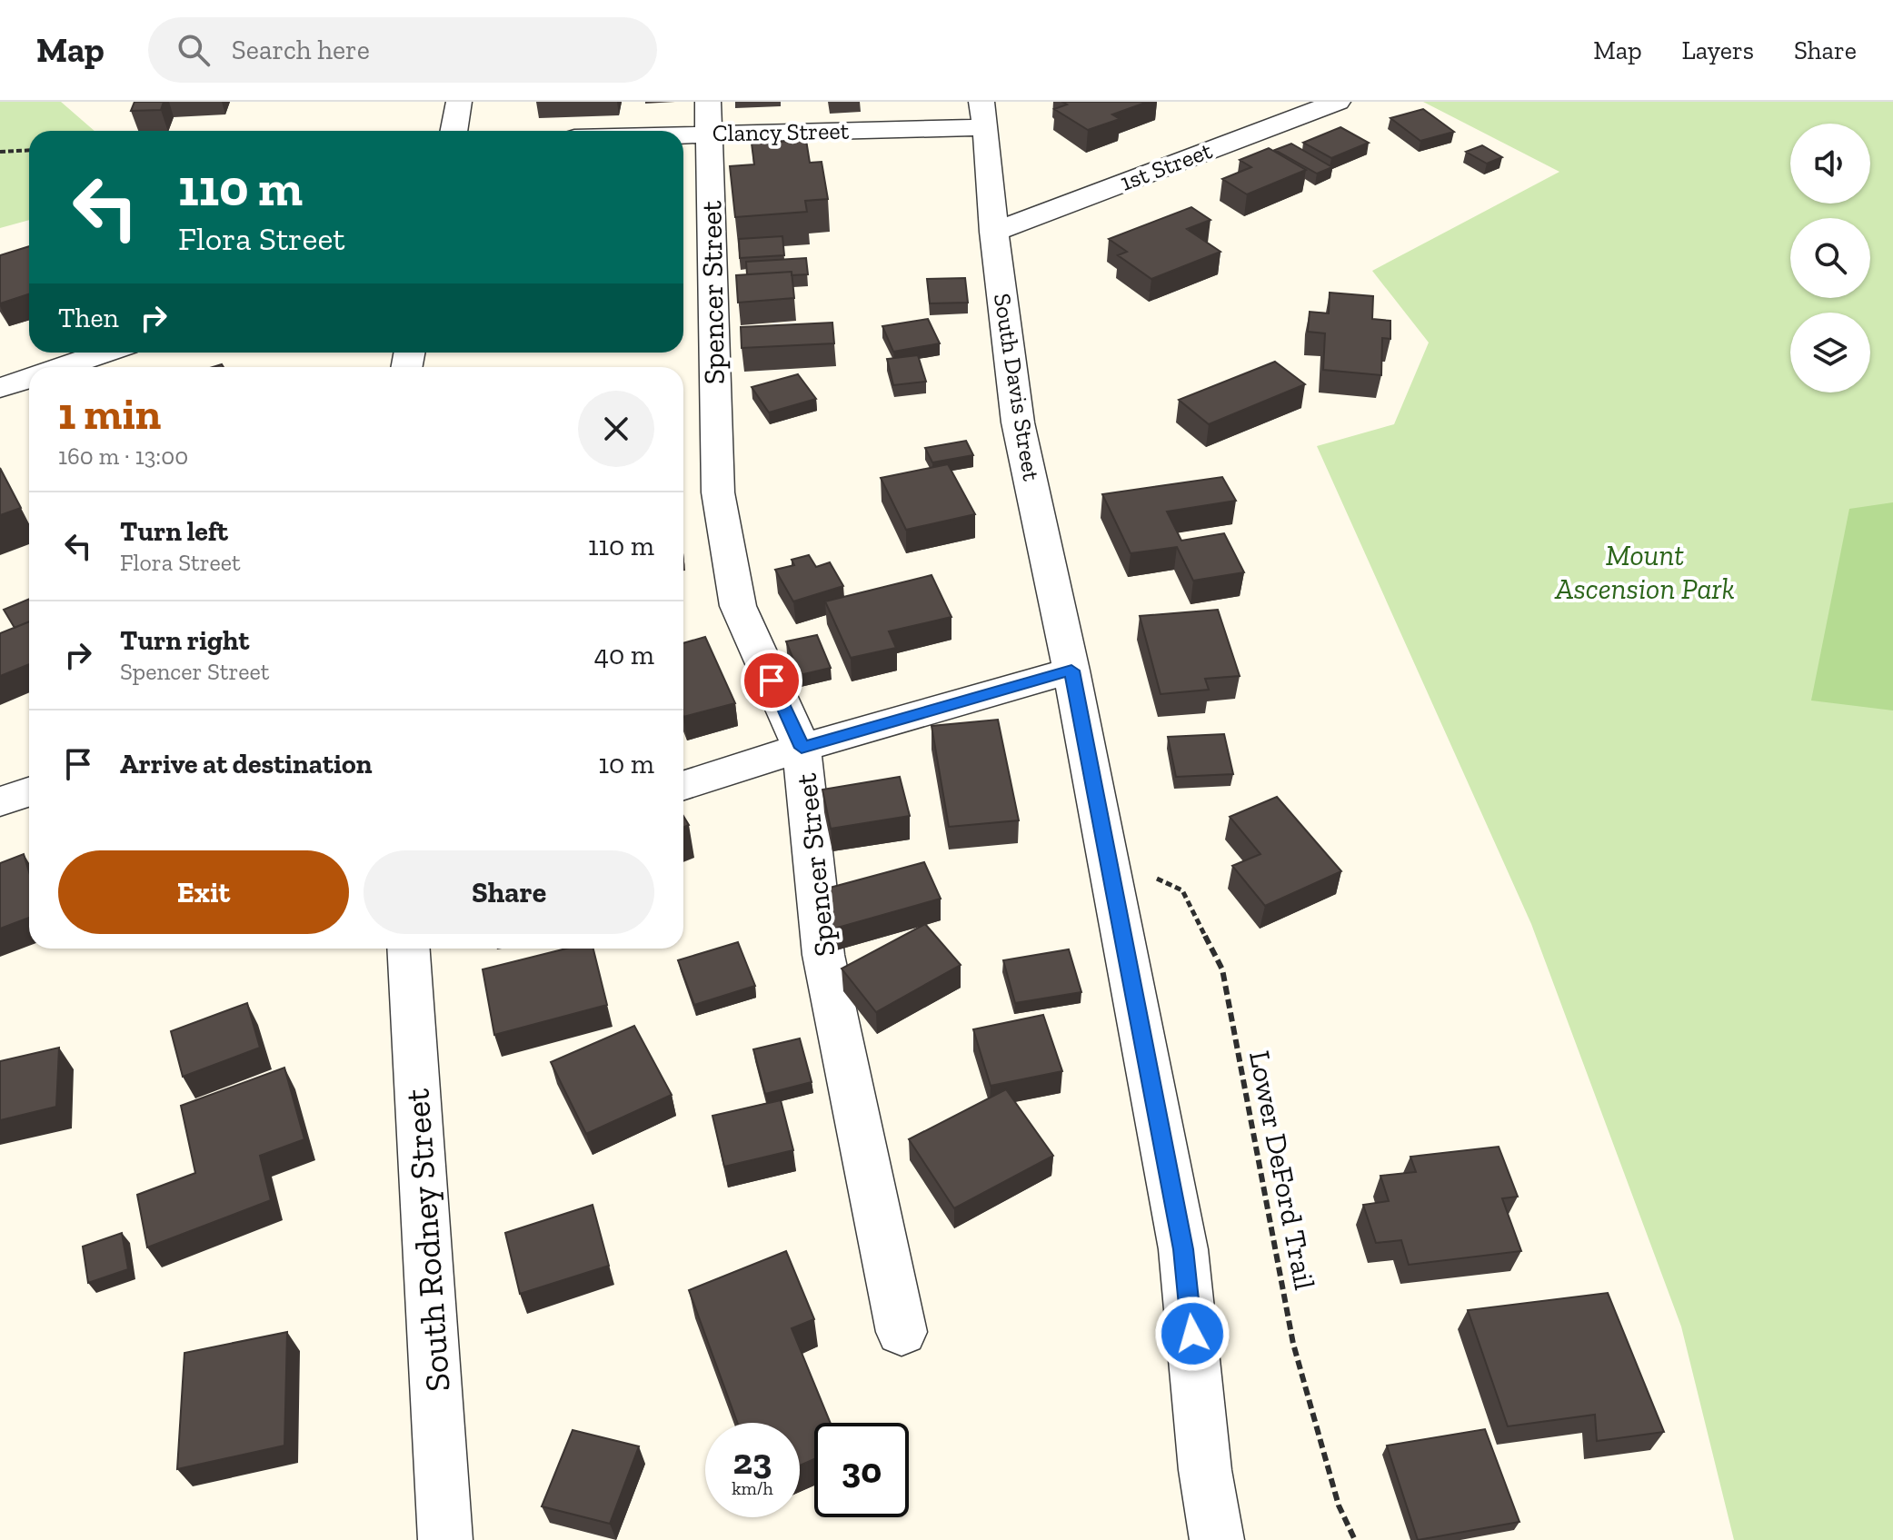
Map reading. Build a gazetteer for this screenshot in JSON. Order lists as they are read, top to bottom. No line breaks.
{"streets":{"street":["Clancy Street","1st Street","Spencer Street","South Davis Street","South Rodney Street"],"path":["Lower DeFord Trail"]},"crossings":[["Clancy Street","Spencer Street"],["Clancy Street","South Davis Street"],["1st Street","South Davis Street"],["South Davis Street","Lower DeFord Trail"]],"parks":["Mount Ascension Park"],"page":{"header":"Map","search":"Search here","nav":["Map","Layers","Share"],"turn":["110 m","Flora Street"],"then":"Then","heading":["1 min","160 m · 13:00"],"list":[{"name":"Turn left","note":"Flora Street","value":"110 m"},{"name":"Turn right","note":"Spencer Street","value":"40 m"},{"name":"Arrive at destination","value":"10 m"}],"buttons":["Exit","Share"],"speed":"23 km/h","limit":"30"}}
